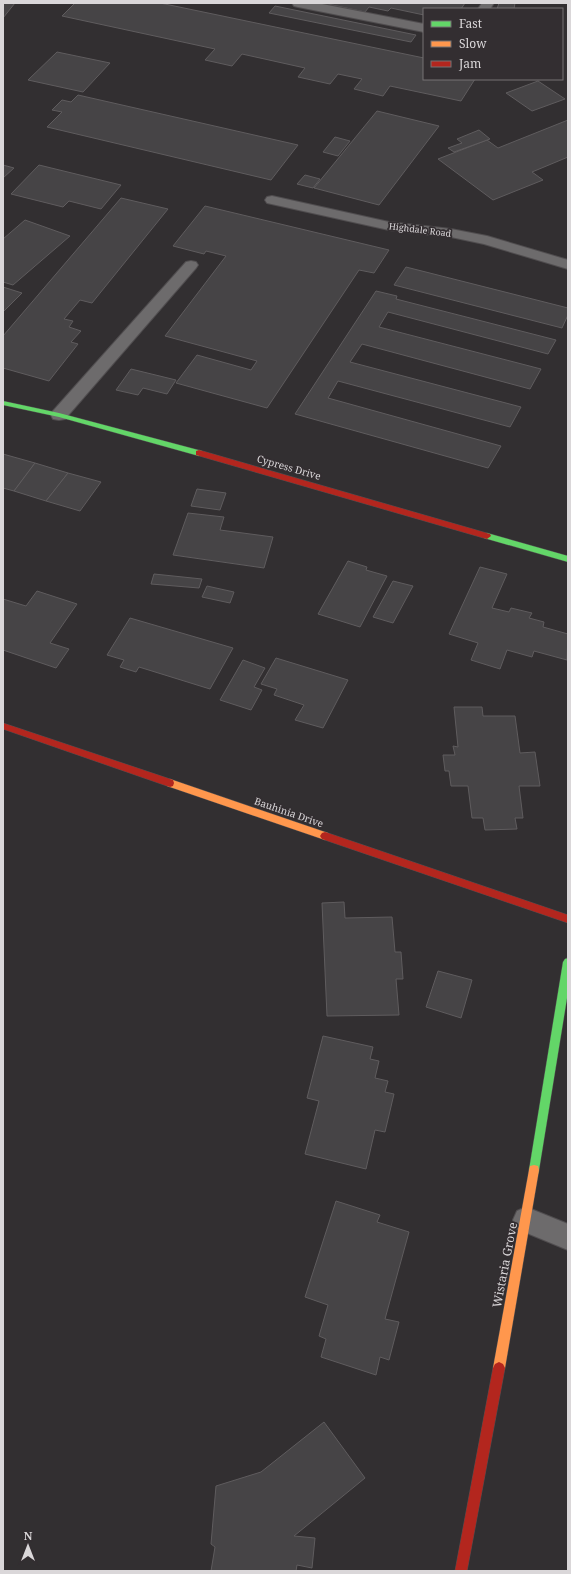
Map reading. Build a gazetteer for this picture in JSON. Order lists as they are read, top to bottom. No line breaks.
{"streets":{"street":["Cypress Drive","Bauhinia Drive","Wistaria Grove"],"lane":["Highdale Road"]},"legend":["Fast","Slow","Jam"],"north":"top"}
